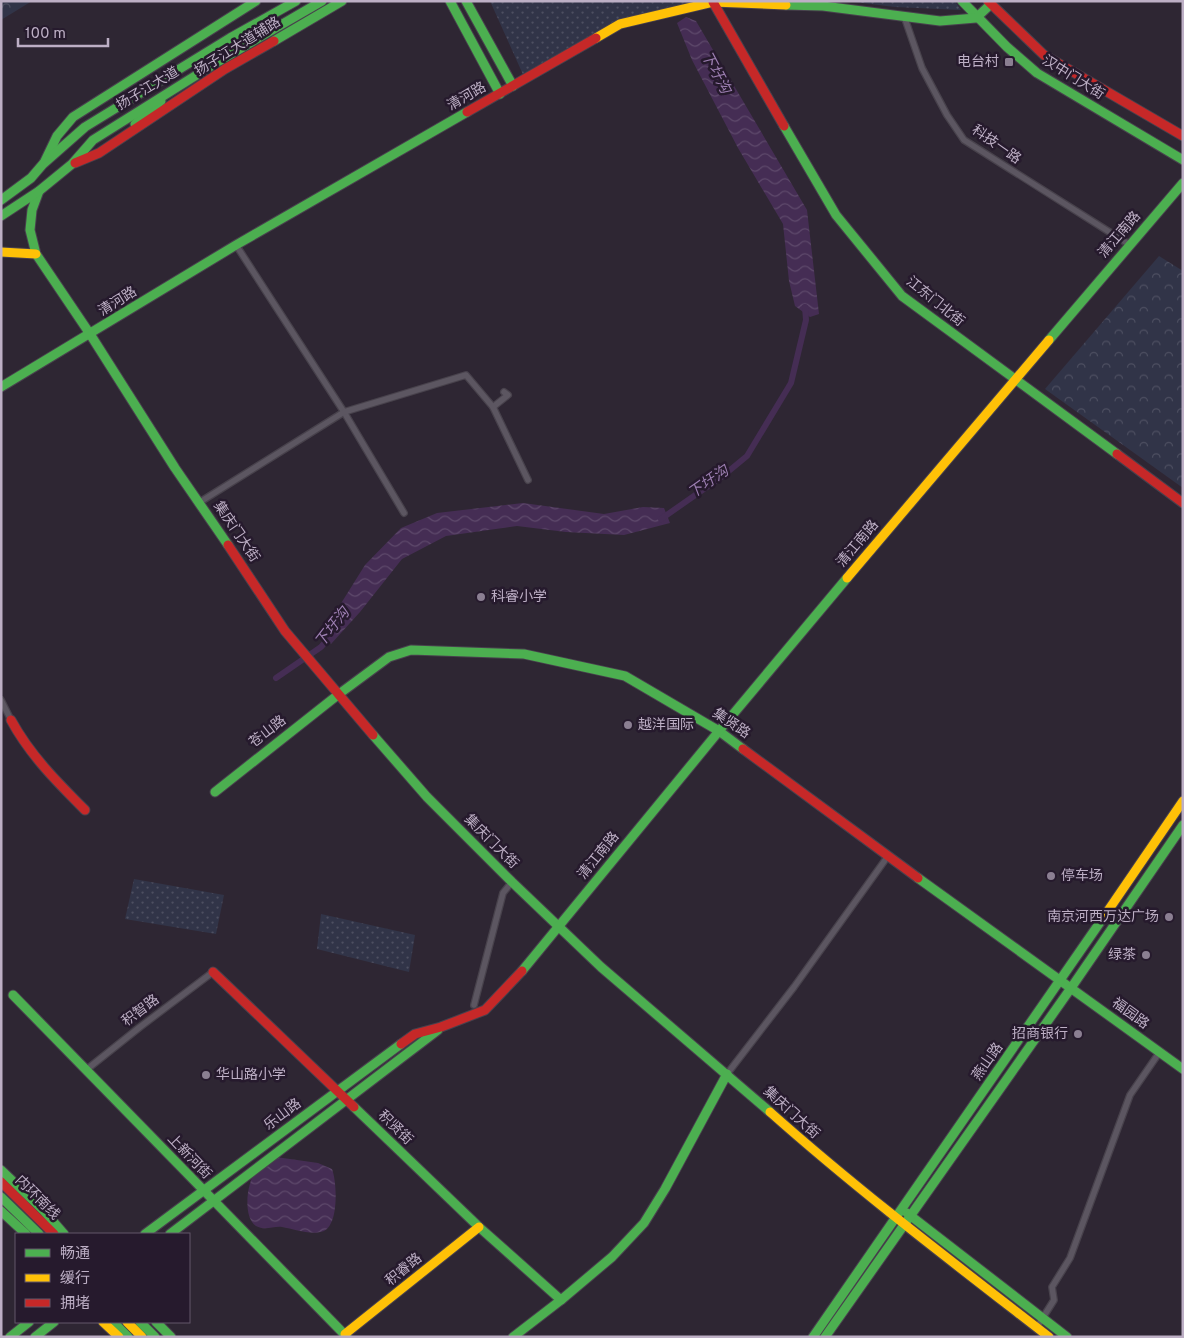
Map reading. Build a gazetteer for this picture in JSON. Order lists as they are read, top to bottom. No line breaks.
{"streets":{"main road":["扬子江大道辅路","汉中门大街","扬子江大道","清河路","清江南路","江东门北街","集庆门大街","集贤路","苍山路","福园路","燕山路","乐山路","积贤街","上新河街","内环南线","积睿路"],"street":["科技一路","积智路"]},"crossings":[["扬子江大道辅路","扬子江大道"],["汉中门大街","清河路"],["清河路","科技一路"],["清河路","江东门北街"],["清河路","集庆门大街"],["科技一路","清江南路"],["清江南路","江东门北街"],["清江南路","集庆门大街"],["清江南路","集贤路"],["清江南路","乐山路"],["集庆门大街","集贤路"],["集庆门大街","苍山路"],["集庆门大街","燕山路"],["集庆门大街","乐山路"],["集贤路","苍山路"],["集贤路","福园路"],["集贤路","燕山路"],["积智路","积贤街"],["积智路","上新河街"],["福园路","燕山路"],["乐山路","积贤街"],["乐山路","上新河街"],["积贤街","积睿路"],["上新河街","积睿路"]],"water":["下圩沟"],"places":{"transit":["电台村"],"other":["科睿小学","越洋国际","停车场","南京河西万达广场","绿茶","招商银行","华山路小学"]},"legend":["畅通","缓行","拥堵"],"scale_bar":"100 m"}
